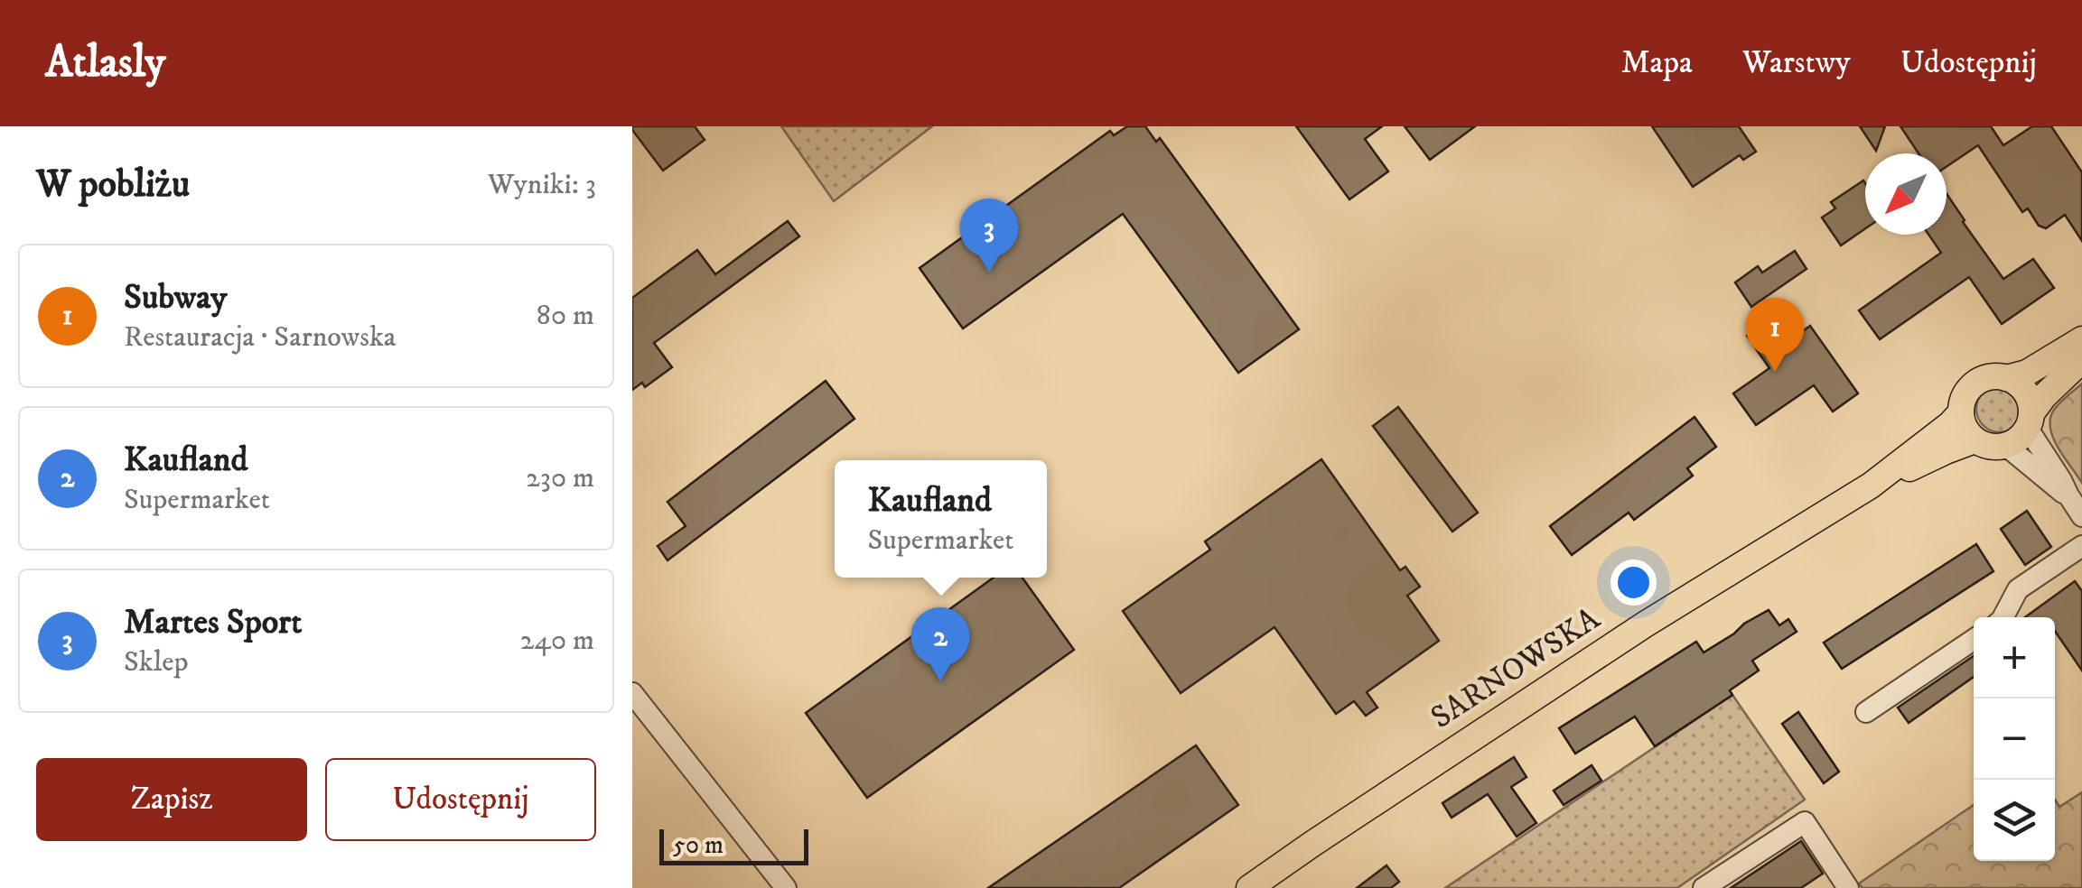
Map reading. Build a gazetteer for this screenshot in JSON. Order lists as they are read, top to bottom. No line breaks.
{"streets":{"main road":["SARNOWSKA"]},"scale_bar":"50 m","north":"bottom left","page":{"header":"Atlasly","nav":["Mapa","Warstwy","Udostępnij"],"heading":["W pobliżu","Wyniki: 3"],"pins":["3","1","2"],"list":[{"mark":"1","name":"Subway","note":"Restauracja · Sarnowska","value":"80 m"},{"mark":"2","name":"Kaufland","note":"Supermarket","value":"230 m"},{"mark":"3","name":"Martes Sport","note":"Sklep","value":"240 m"}],"popup":["Kaufland","Supermarket"],"map_buttons":["+","−"],"buttons":["Zapisz","Udostępnij"],"scale":"50 m"}}
